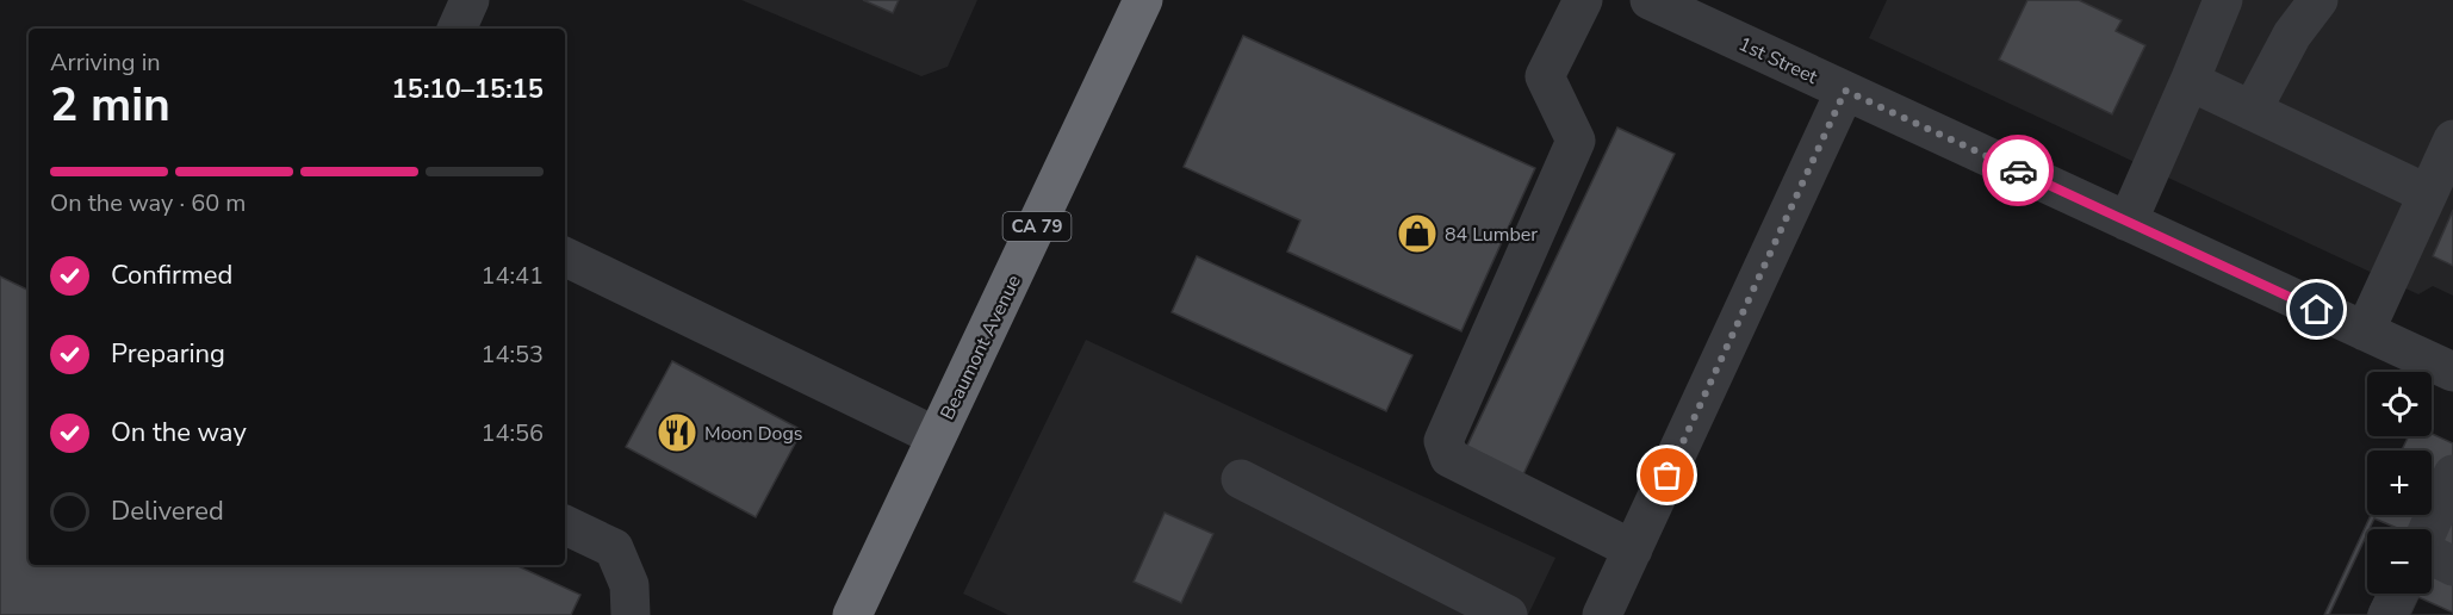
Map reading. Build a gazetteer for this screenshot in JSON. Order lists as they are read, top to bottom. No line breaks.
{"streets":{"highway":["CA 79","Beaumont Avenue"],"street":["1st Street"]},"places":{"shop":["84 Lumber"],"restaurant":["Moon Dogs"]},"page":{"heading":["2 min","Arriving in","15:10–15:15"],"bar":"On the way · 60 m","list":[["Confirmed","14:41"],["Preparing","14:53"],["On the way","14:56"],"Delivered"],"map_buttons":["+","−"]}}
